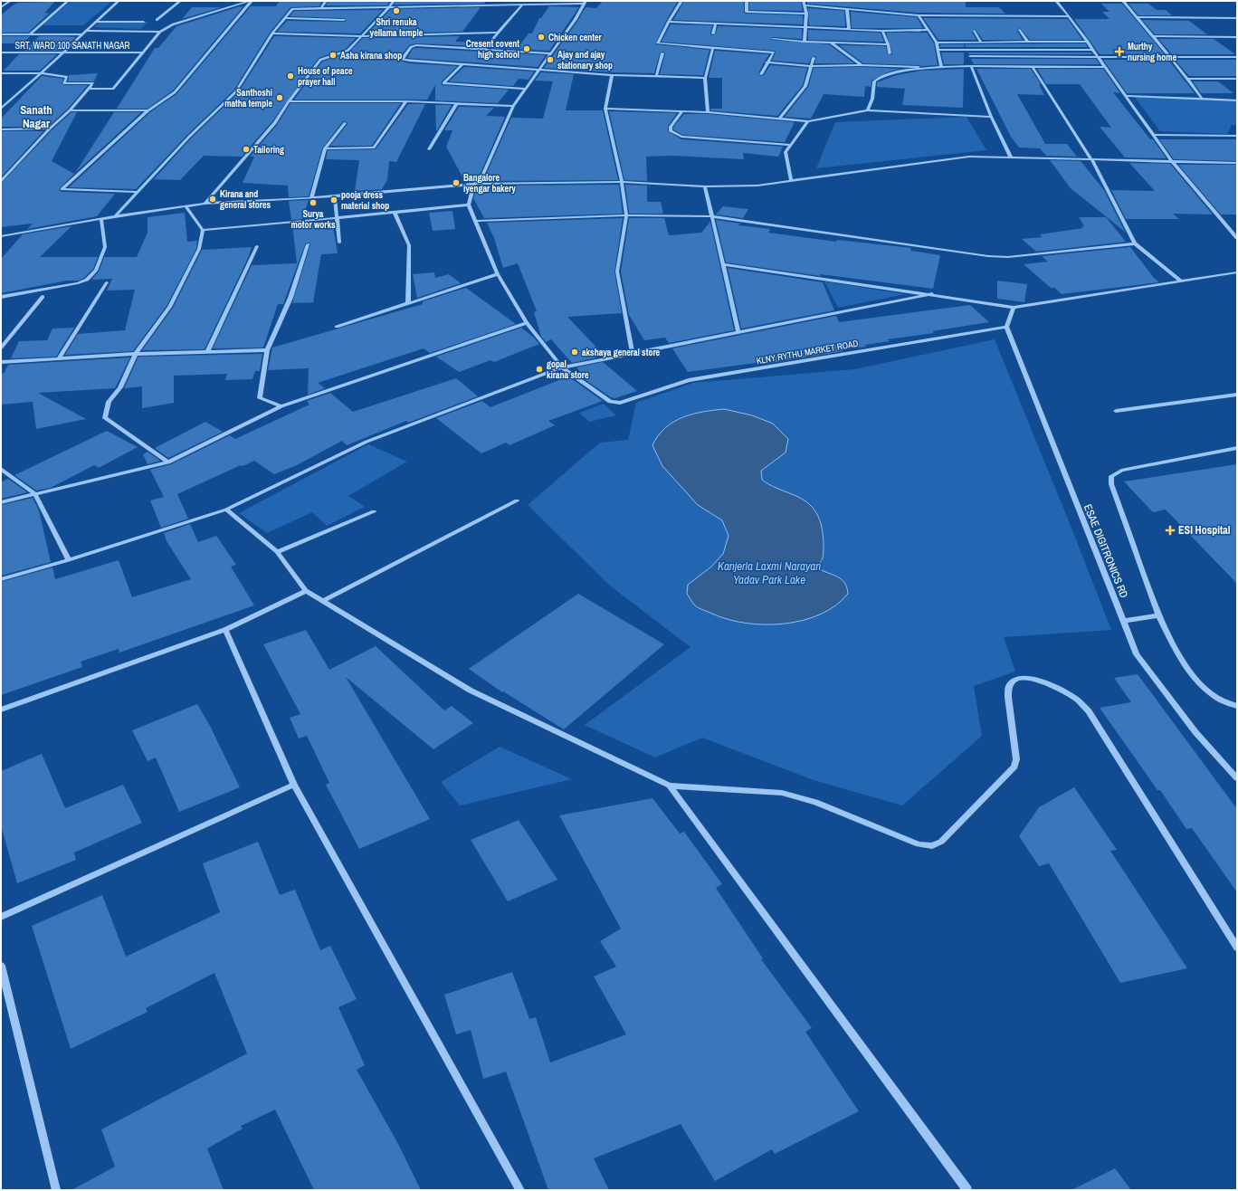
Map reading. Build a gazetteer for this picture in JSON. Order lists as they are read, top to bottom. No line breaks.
{"streets":{"street":["SRT, WARD 100 SANATH NAGAR","KLNY RYTHU MARKET ROAD","ESAE DIGITRONICS RD"]},"crossings":[["KLNY RYTHU MARKET ROAD","ESAE DIGITRONICS RD"]],"districts":["Sanath Nagar"],"water":["Kanjerla Laxmi Narayan Yadav Park Lake"],"places":{"other":["Shri renuka yellama temple","Chicken center","Cresent covent high school","Asha kirana shop","Ajay and ajay stationary shop","House of peace prayer hall","Santhoshi matha temple","Tailoring","Bangalore iyengar bakery","Kirana and general stores","pooja dress material shop","Surya motor works","akshaya general store","gopal kirana store"],"health":["Murthy nursing home","ESI Hospital"]}}
